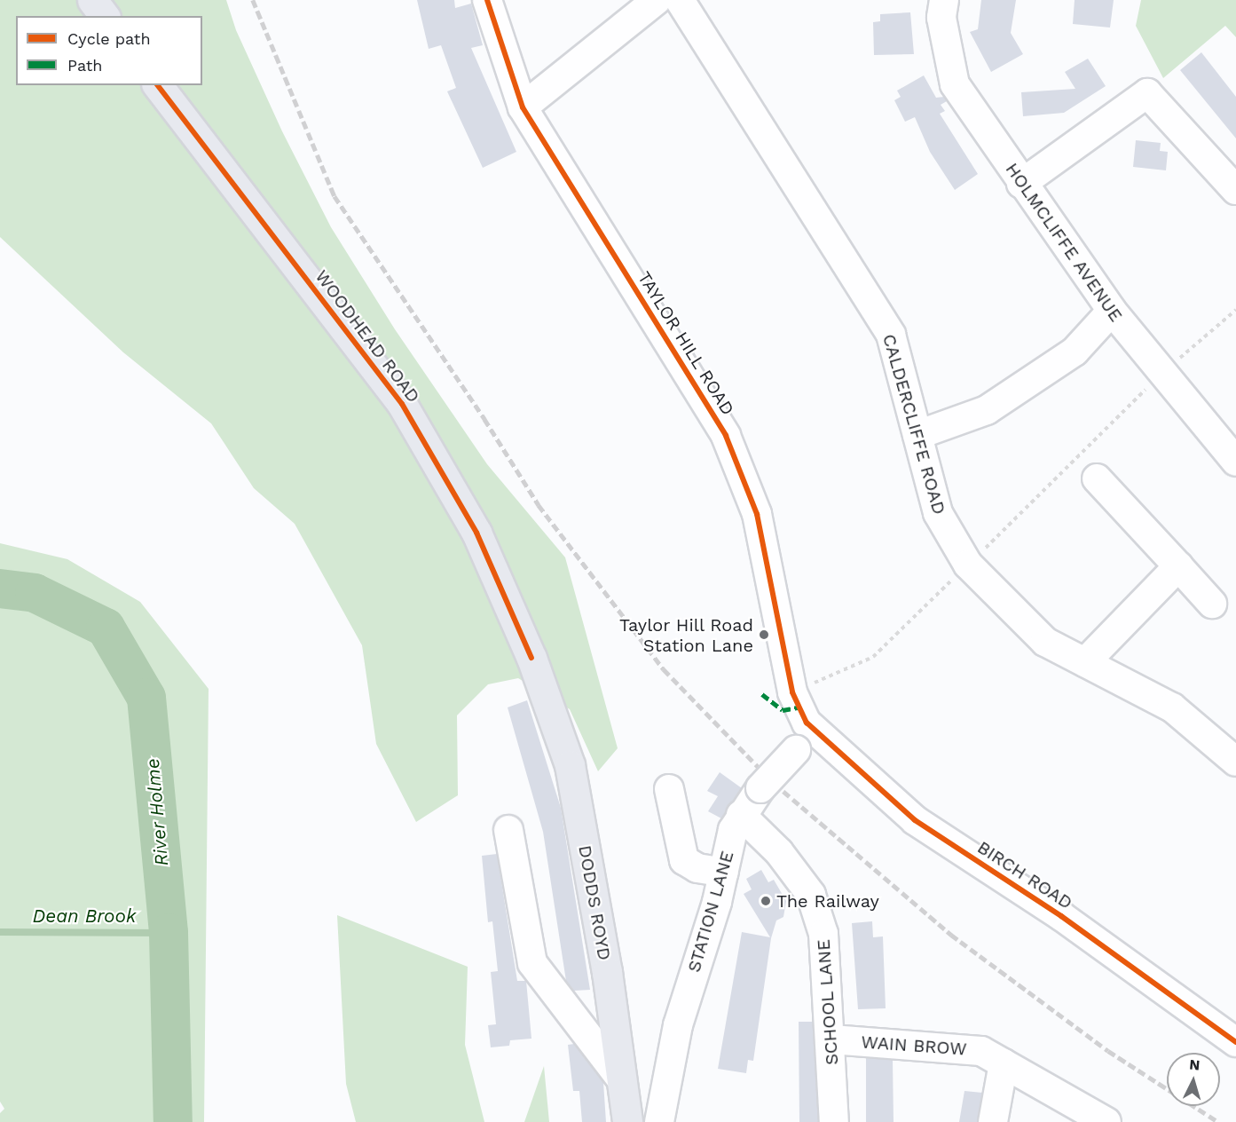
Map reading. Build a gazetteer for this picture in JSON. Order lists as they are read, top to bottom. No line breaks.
{"streets":{"main road":["WOODHEAD ROAD","DODDS ROYD"],"street":["HOLMCLIFFE AVENUE","TAYLOR HILL ROAD","CALDERCLIFFE ROAD","BIRCH ROAD","STATION LANE","SCHOOL LANE","WAIN BROW"]},"crossings":[["WOODHEAD ROAD","DODDS ROYD"],["TAYLOR HILL ROAD","BIRCH ROAD"],["TAYLOR HILL ROAD","STATION LANE"],["BIRCH ROAD","STATION LANE"],["STATION LANE","SCHOOL LANE"],["SCHOOL LANE","WAIN BROW"]],"water":["River Holme","Dean Brook"],"places":["Taylor Hill Road Station Lane","The Railway"],"legend":["Cycle path","Path"],"north":"top"}
